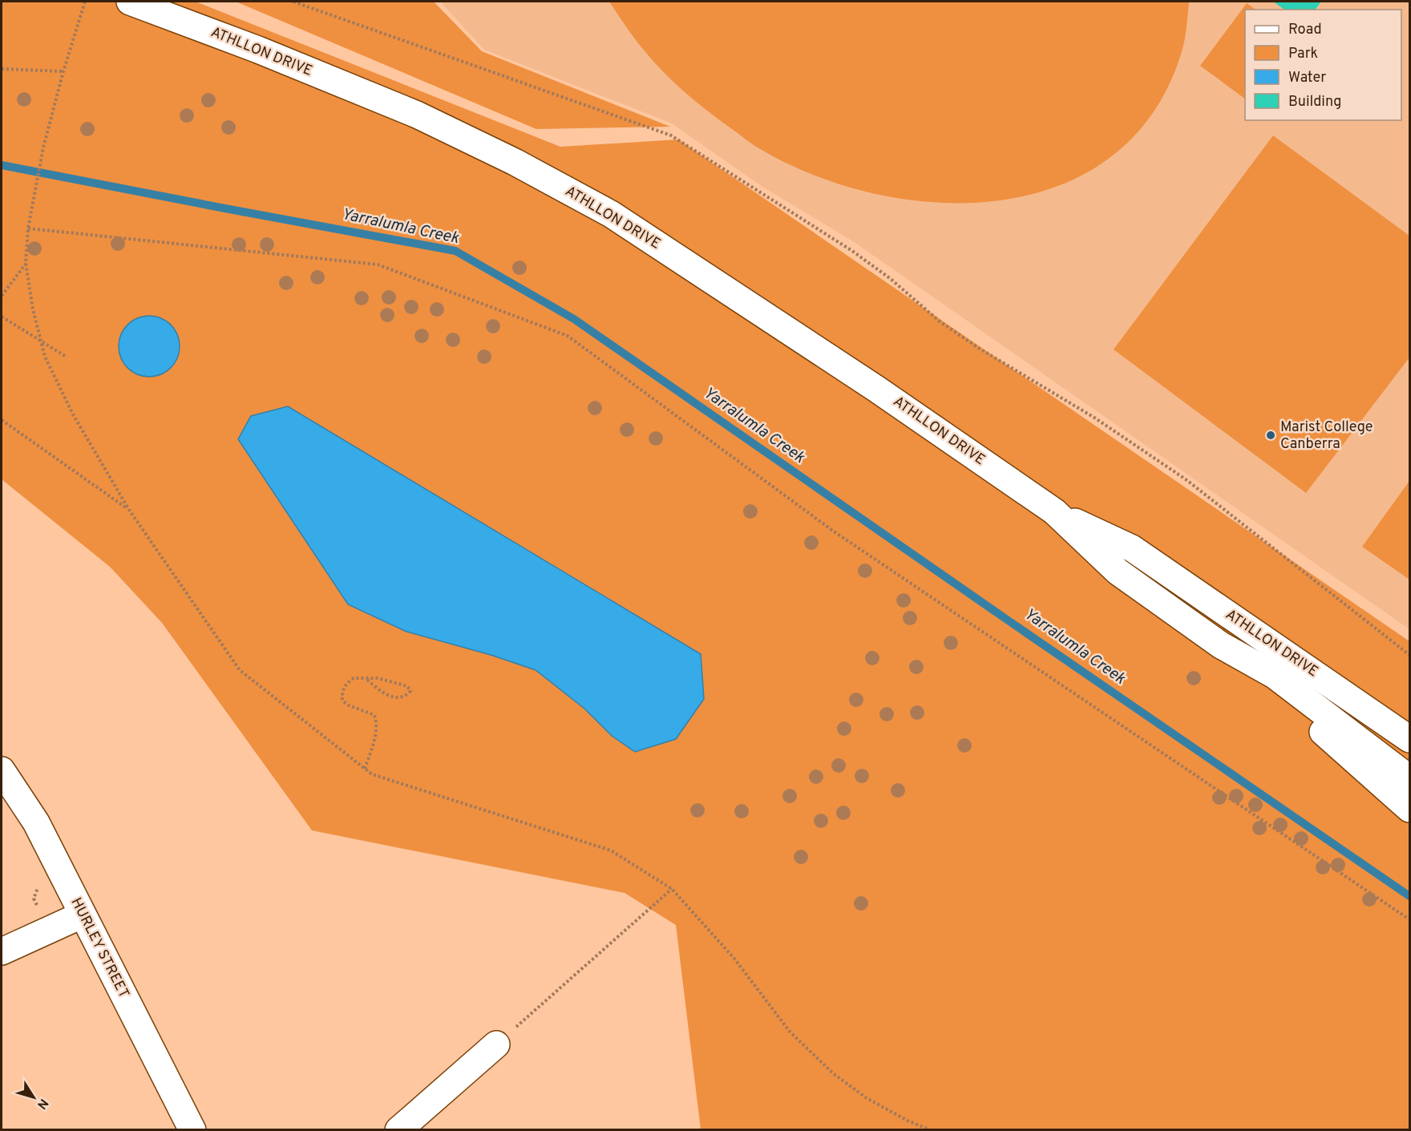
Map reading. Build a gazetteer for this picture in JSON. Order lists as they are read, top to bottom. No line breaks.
{"streets":{"main road":["ATHLLON DRIVE","HURLEY STREET"]},"water":["Yarralumla Creek"],"places":["Marist College Canberra"],"legend":["Road","Park","Water","Building"],"north":"bottom right"}
